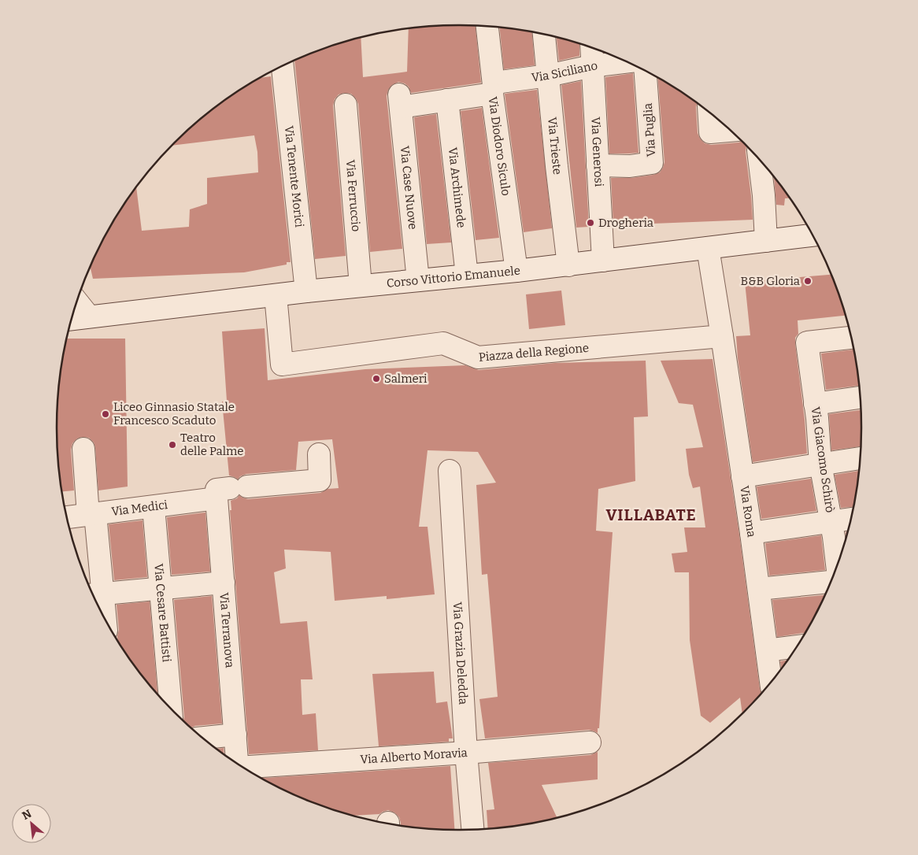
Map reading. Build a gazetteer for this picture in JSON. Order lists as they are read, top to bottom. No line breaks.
{"streets":{"street":["Via Siciliano","Via Puglia","Via Diodoro Siculo","Via Trieste","Via Generosi","Via Tenente Morici","Via Case Nuove","Via Archimede","Via Ferruccio","Corso Vittorio Emanuele","Piazza della Regione","Via Giacomo Schirò","Via Medici","Via Roma","Via Cesare Battisti","Via Terranova","Via Grazia Deledda","Via Alberto Moravia"]},"crossings":[["Via Siciliano","Via Diodoro Siculo"],["Via Siciliano","Via Trieste"],["Via Siciliano","Via Generosi"],["Via Siciliano","Via Case Nuove"],["Via Siciliano","Via Archimede"],["Via Puglia","Via Generosi"],["Via Diodoro Siculo","Corso Vittorio Emanuele"],["Via Trieste","Corso Vittorio Emanuele"],["Via Generosi","Corso Vittorio Emanuele"],["Via Tenente Morici","Corso Vittorio Emanuele"],["Via Case Nuove","Corso Vittorio Emanuele"],["Via Archimede","Corso Vittorio Emanuele"],["Via Ferruccio","Corso Vittorio Emanuele"],["Corso Vittorio Emanuele","Piazza della Regione"],["Piazza della Regione","Via Roma"],["Via Medici","Via Cesare Battisti"],["Via Medici","Via Terranova"],["Via Grazia Deledda","Via Alberto Moravia"]],"districts":["VILLABATE"],"places":["Drogheria","B&B Gloria","Salmeri","Liceo Ginnasio Statale Francesco Scaduto","Teatro delle Palme"],"north":"top left"}
